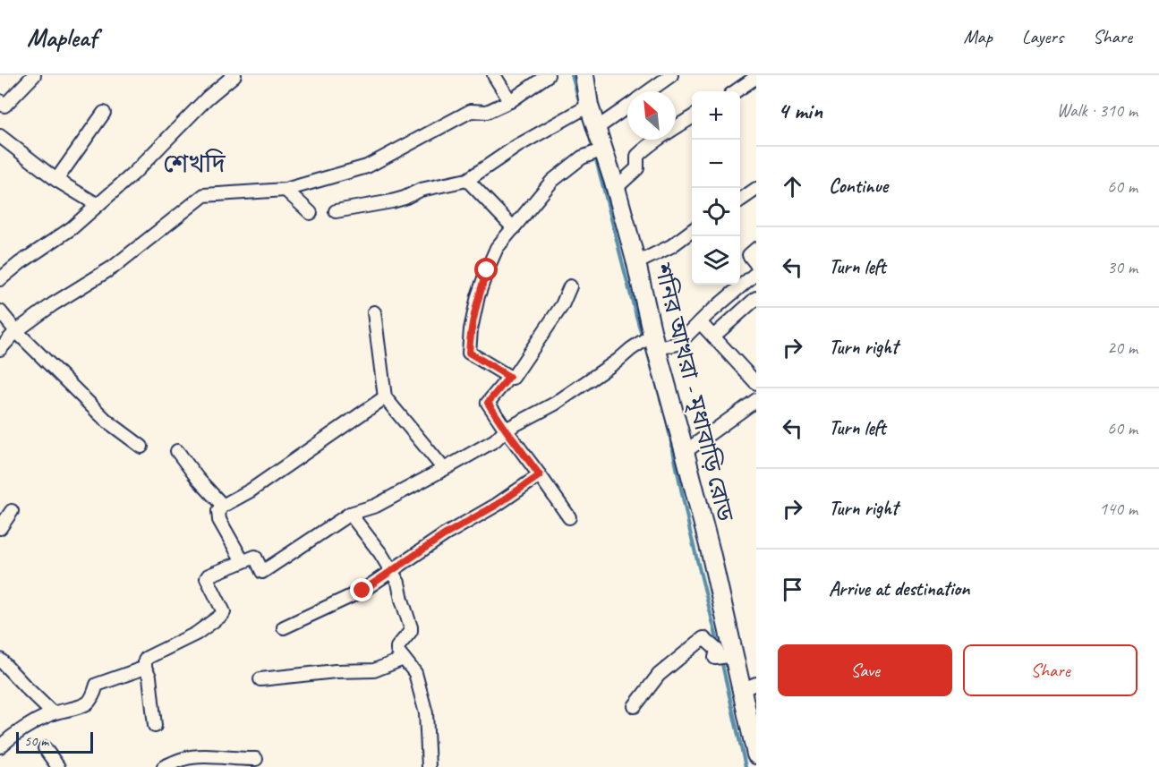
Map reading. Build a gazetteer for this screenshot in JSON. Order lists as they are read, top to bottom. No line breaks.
{"streets":{"main road":["শনির আখরা - মৃধাবাড়ি রোড"]},"districts":["শেখদি"],"scale_bar":"50 m","north":"top left","page":{"header":"Mapleaf","nav":["Map","Layers","Share"],"heading":["4 min","Walk · 310 m"],"map_buttons":["+","−"],"list":[["Continue","60 m"],["Turn left","30 m"],["Turn right","20 m"],["Turn left","60 m"],["Turn right","140 m"],"Arrive at destination"],"buttons":["Save","Share"],"scale":"50 m"}}
